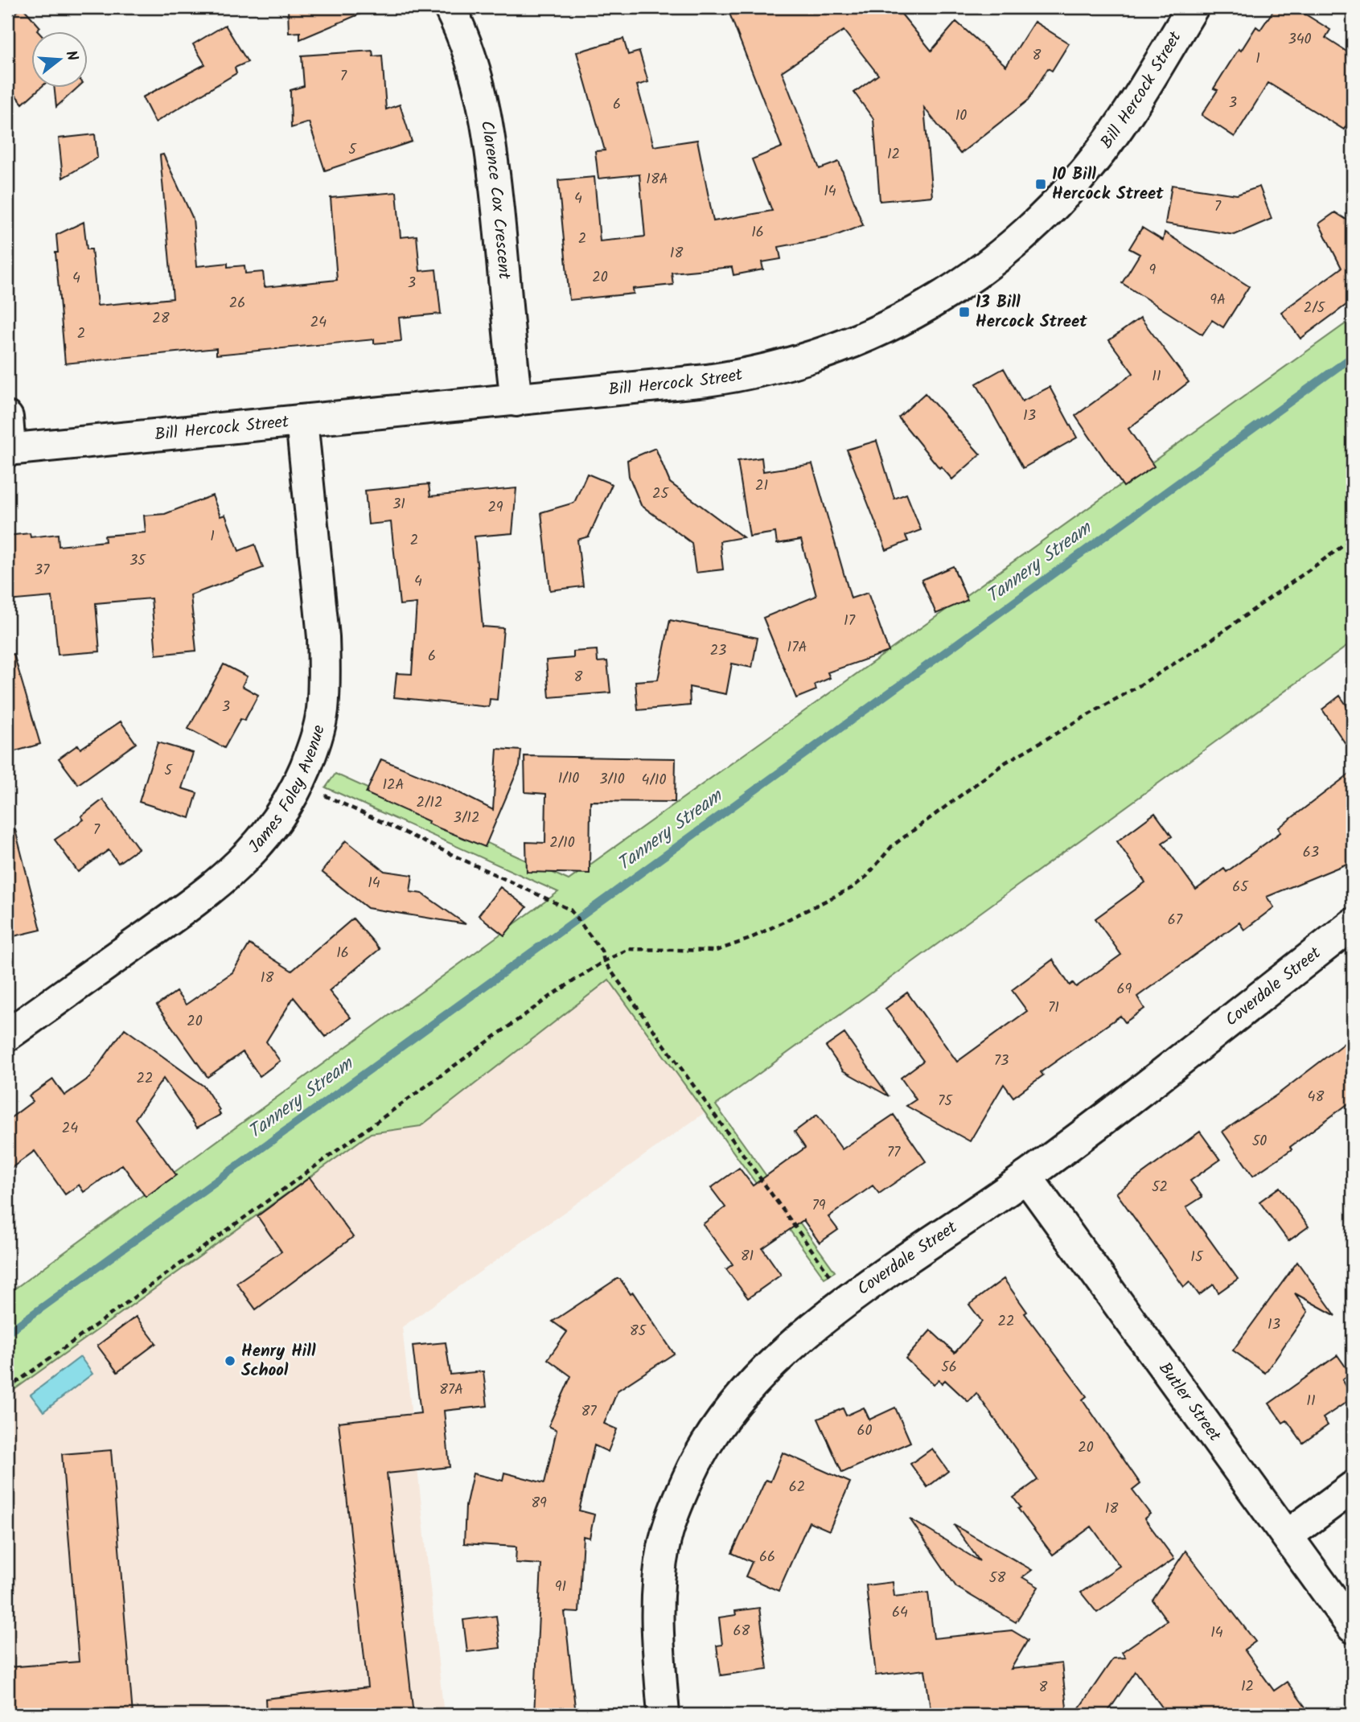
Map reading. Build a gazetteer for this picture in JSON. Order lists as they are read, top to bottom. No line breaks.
{"streets":{"street":["Bill Hercock Street","Clarence Cox Crescent","James Foley Avenue","Coverdale Street","Butler Street"]},"crossings":[["Bill Hercock Street","Clarence Cox Crescent"],["Bill Hercock Street","James Foley Avenue"],["Coverdale Street","Butler Street"]],"water":["Tannery Stream"],"places":{"transit":["10 Bill Hercock Street","13 Bill Hercock Street"],"other":["Henry Hill School"]},"house_numbers":["340","8","1","7","3","6","10","5","12","18A","14","4","7","16","2","18","9","20","4","3","9A","26","2/5","28","24","2","11","13","21","25","31","29","1","2","35","37","4","17","17A","23","6","8","3","5","1/10","3/10","4/10","12A","2/12","3/12","7","2/10","63","14","65","67","16","18","69","71","20","73","22","48","75","24","50","77","52","79","81","15","22","13","85","56","87A","11","87","60","20","62","89","18","66","58","91","64","68","14","12","8"],"north":"right"}
